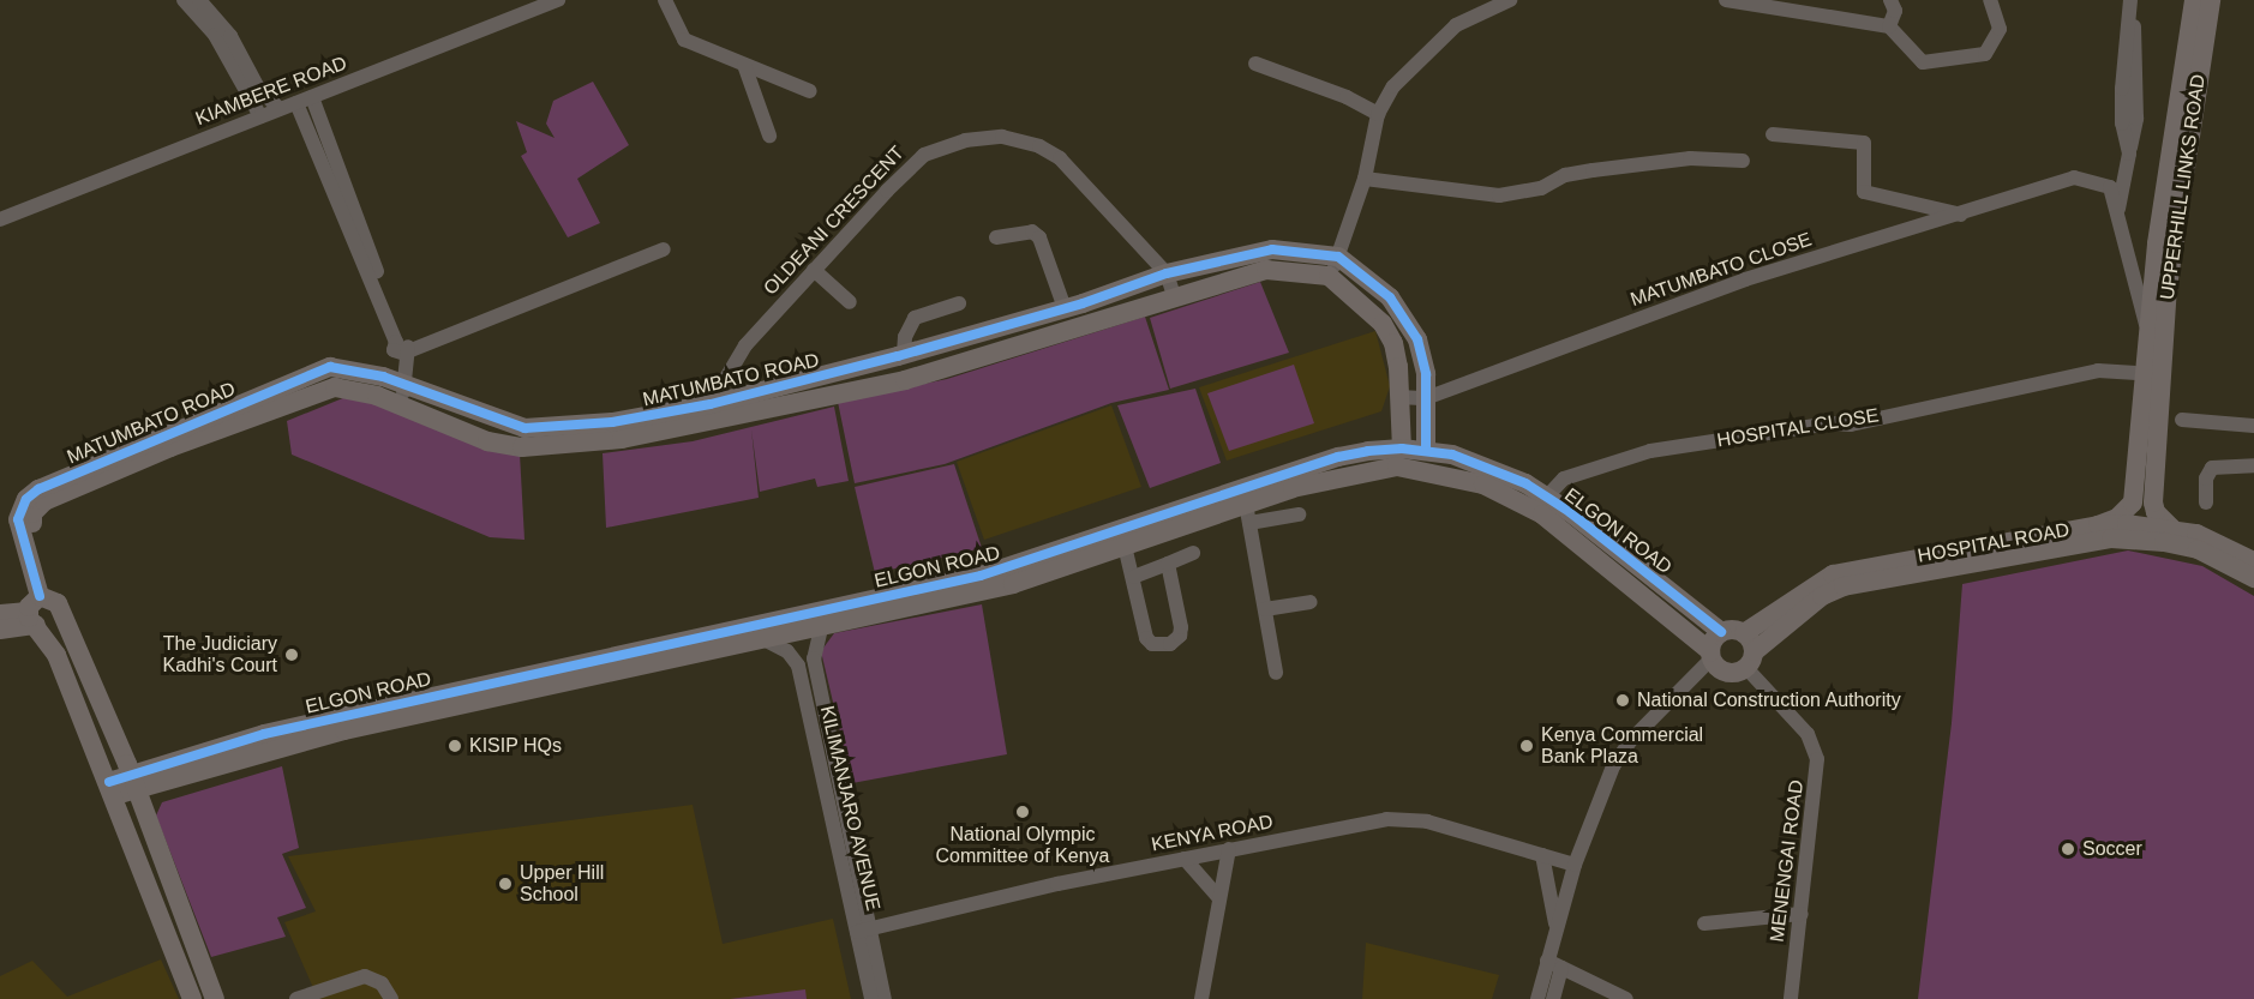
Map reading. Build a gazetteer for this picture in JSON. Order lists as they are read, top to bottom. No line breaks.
{"streets":{"street":["KIAMBERE ROAD","UPPERHILL LINKS ROAD","OLDEANI CRESCENT","MATUMBATO CLOSE","MATUMBATO ROAD","HOSPITAL CLOSE","ELGON ROAD","HOSPITAL ROAD","KILIMANJARO AVENUE","KENYA ROAD","MENENGAI ROAD"]},"crossings":[["UPPERHILL LINKS ROAD","HOSPITAL CLOSE"],["OLDEANI CRESCENT","MATUMBATO ROAD"],["HOSPITAL CLOSE","ELGON ROAD"],["ELGON ROAD","HOSPITAL ROAD"],["ELGON ROAD","KILIMANJARO AVENUE"],["ELGON ROAD","MENENGAI ROAD"],["HOSPITAL ROAD","MENENGAI ROAD"],["KILIMANJARO AVENUE","KENYA ROAD"]],"places":["The Judiciary Kadhi's Court","National Construction Authority","KISIP HQs","Kenya Commercial Bank Plaza","National Olympic Committee of Kenya","Soccer","Upper Hill School"]}
